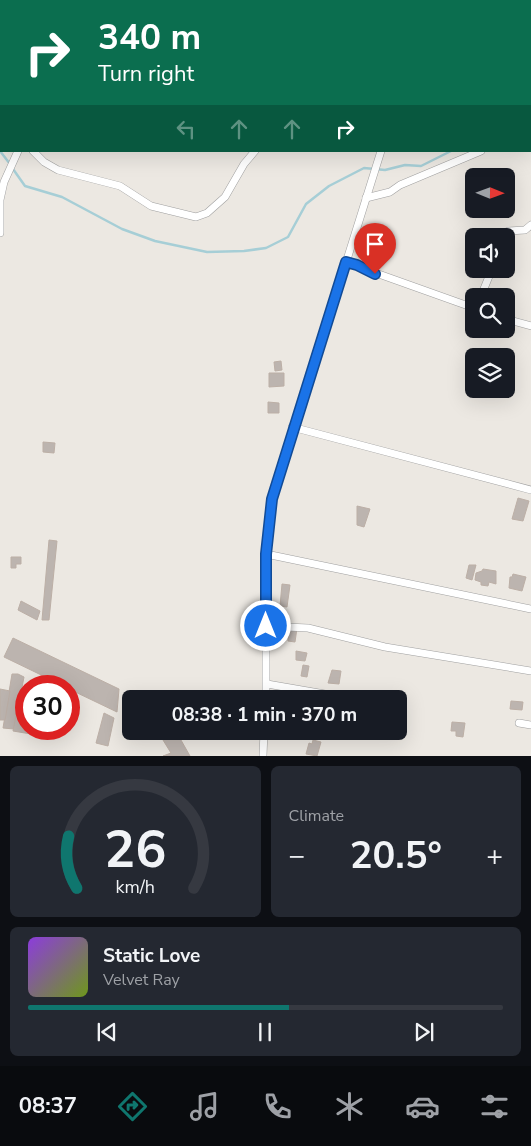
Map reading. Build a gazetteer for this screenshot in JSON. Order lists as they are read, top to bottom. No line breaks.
{"north":"right","page":{"turn":["340 m","Turn right"],"limit":"30","trip":"08:38 · 1 min · 370 m","tile":"Climate","heat":["−","20.5°","+"],"song":["Static Love","Velvet Ray"],"tabs":"08:37","gauge":["26","km/h"]}}
